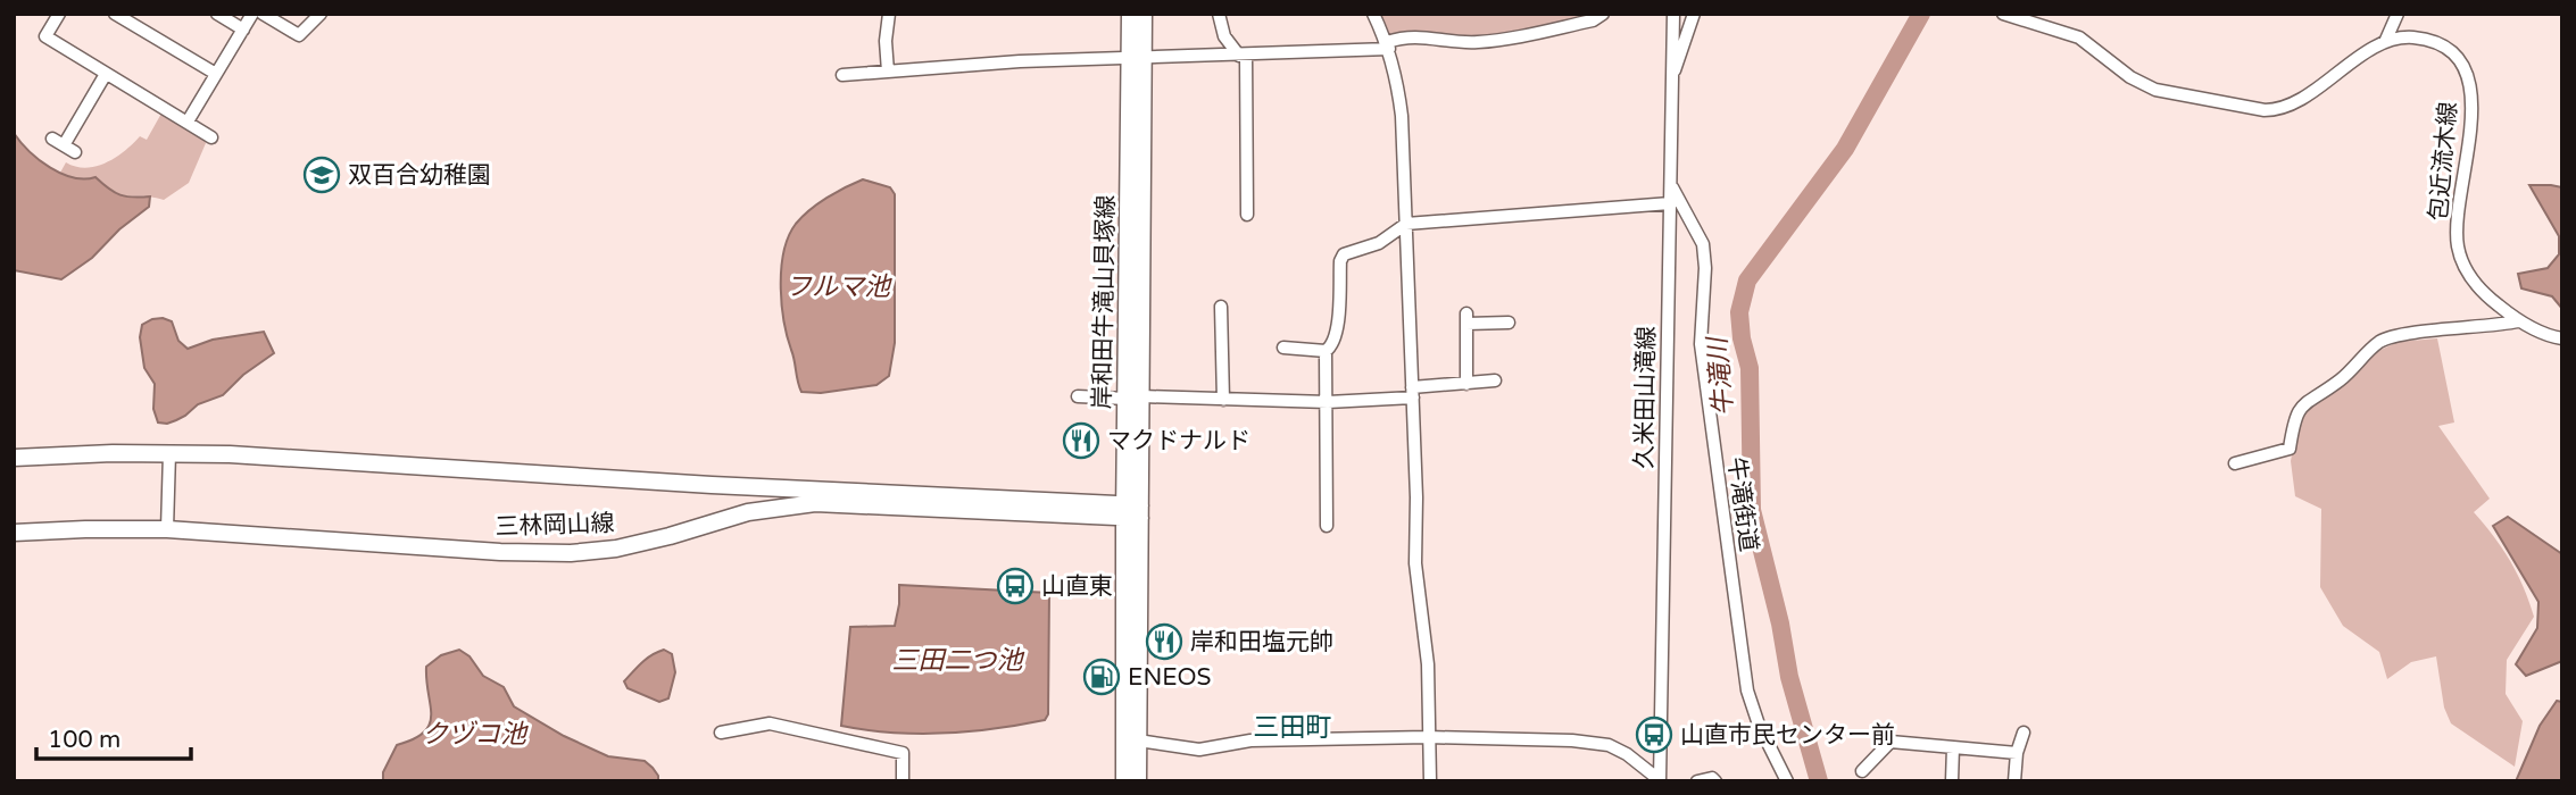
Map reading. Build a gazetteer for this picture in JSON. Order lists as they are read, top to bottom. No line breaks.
{"streets":{"main road":["岸和田牛滝山貝塚線","三林岡山線"],"street":["包近流木線","久米田山滝線","牛滝街道"]},"crossings":[["岸和田牛滝山貝塚線","三林岡山線"],["久米田山滝線","牛滝街道"]],"districts":["三田町"],"water":["フルマ池","牛滝川","三田二つ池","クヅコ池"],"places":{"school or university":["双百合幼稚園"],"restaurant":["マクドナルド","岸和田塩元帥"],"bus stop":["山直東","山直市民センター前"],"fuel station":["ENEOS"]},"scale_bar":"100 m"}
